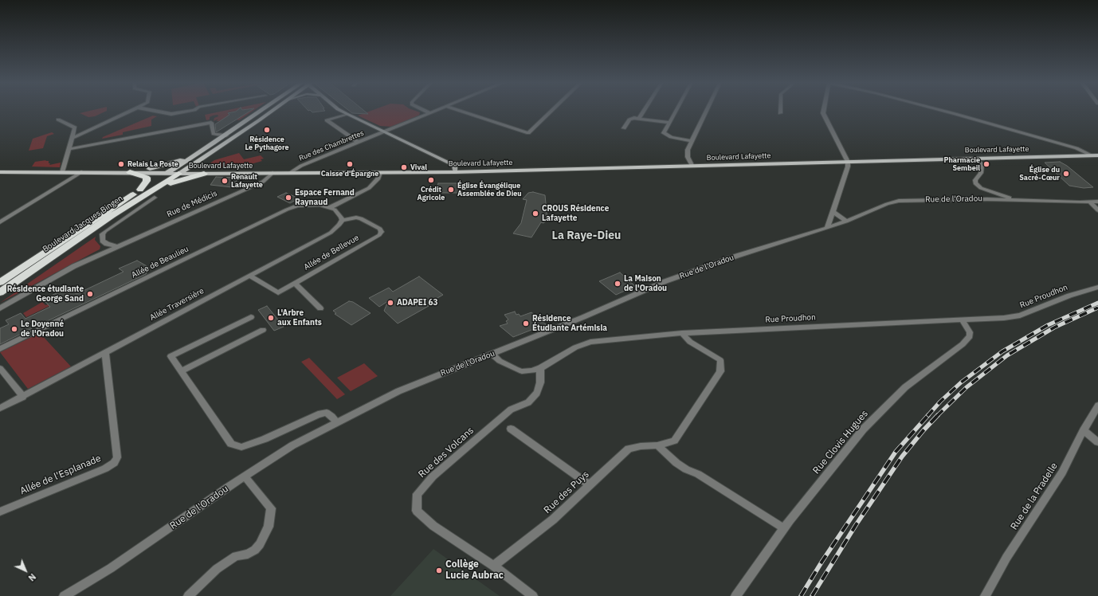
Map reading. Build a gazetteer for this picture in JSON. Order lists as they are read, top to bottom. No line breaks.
{"streets":{"highway":["Boulevard Jacques Bingen"],"main road":["Boulevard Lafayette"],"street":["Rue des Chambrettes","Rue de l'Oradou","Rue de Médicis","Allée de Bellevue","Allée de Beaulieu","Rue Proudhon","Allée Traversière","Rue Clovis Hugues","Rue des Volcans","Allée de l'Esplanade","Rue des Puys","Rue de la Pradelle"]},"crossings":[["Rue des Chambrettes","Boulevard Lafayette"],["Boulevard Lafayette","Rue de Médicis"],["Boulevard Lafayette","Boulevard Jacques Bingen"],["Rue de l'Oradou","Rue Proudhon"],["Allée de Bellevue","Allée Traversière"],["Rue Proudhon","Rue Clovis Hugues"],["Rue Proudhon","Rue des Volcans"],["Rue Proudhon","Rue des Puys"],["Allée Traversière","Allée de l'Esplanade"],["Rue des Volcans","Rue des Puys"]],"districts":["La Raye-Dieu"],"places":["Résidence Le Pythagore","Relais La Poste","Caisse d'Épargne","Pharmacie Sembeil","Vival","Église du Sacré-Cœur","Crédit Agricole","Renault Lafayette","Église Évangélique Assemblée de Dieu","Espace Fernand Raynaud","CROUS Résidence Lafayette","La Maison de l'Oradou","Résidence étudiante George Sand","ADAPEI 63","L'Arbre aux Enfants","Résidence Étudiante Artémisia","Le Doyenné de l'Oradou","Collège Lucie Aubrac"],"north":"bottom right"}
